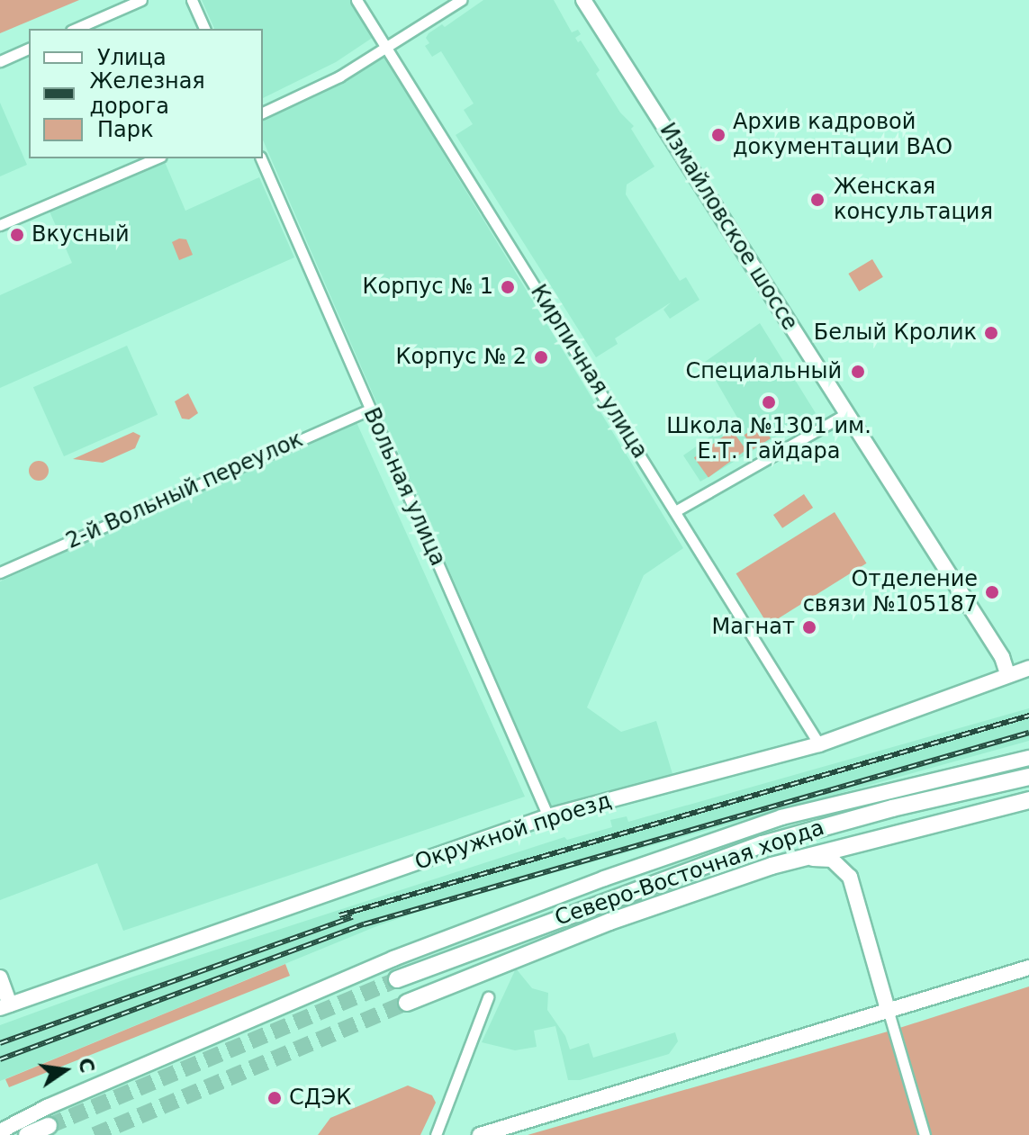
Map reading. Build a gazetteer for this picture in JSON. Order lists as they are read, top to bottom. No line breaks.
{"streets":{"main road":["Измайловское шоссе","Окружной проезд","Северо-Восточная хорда"],"street":["Кирпичная улица","Вольная улица","2-й Вольный переулок"]},"crossings":[["Измайловское шоссе","Окружной проезд"],["Кирпичная улица","Окружной проезд"],["Вольная улица","2-й Вольный переулок"],["Вольная улица","Окружной проезд"]],"places":["Архив кадровой документации ВАО","Женская консультация","Вкусный","Корпус № 1","Белый Кролик","Корпус № 2","Специальный","Школа №1301 им. Е.Т. Гайдара","Отделение связи №105187","Магнат","СДЭК"],"legend":["Улица","Железная дорога","Парк"],"north":"right"}
